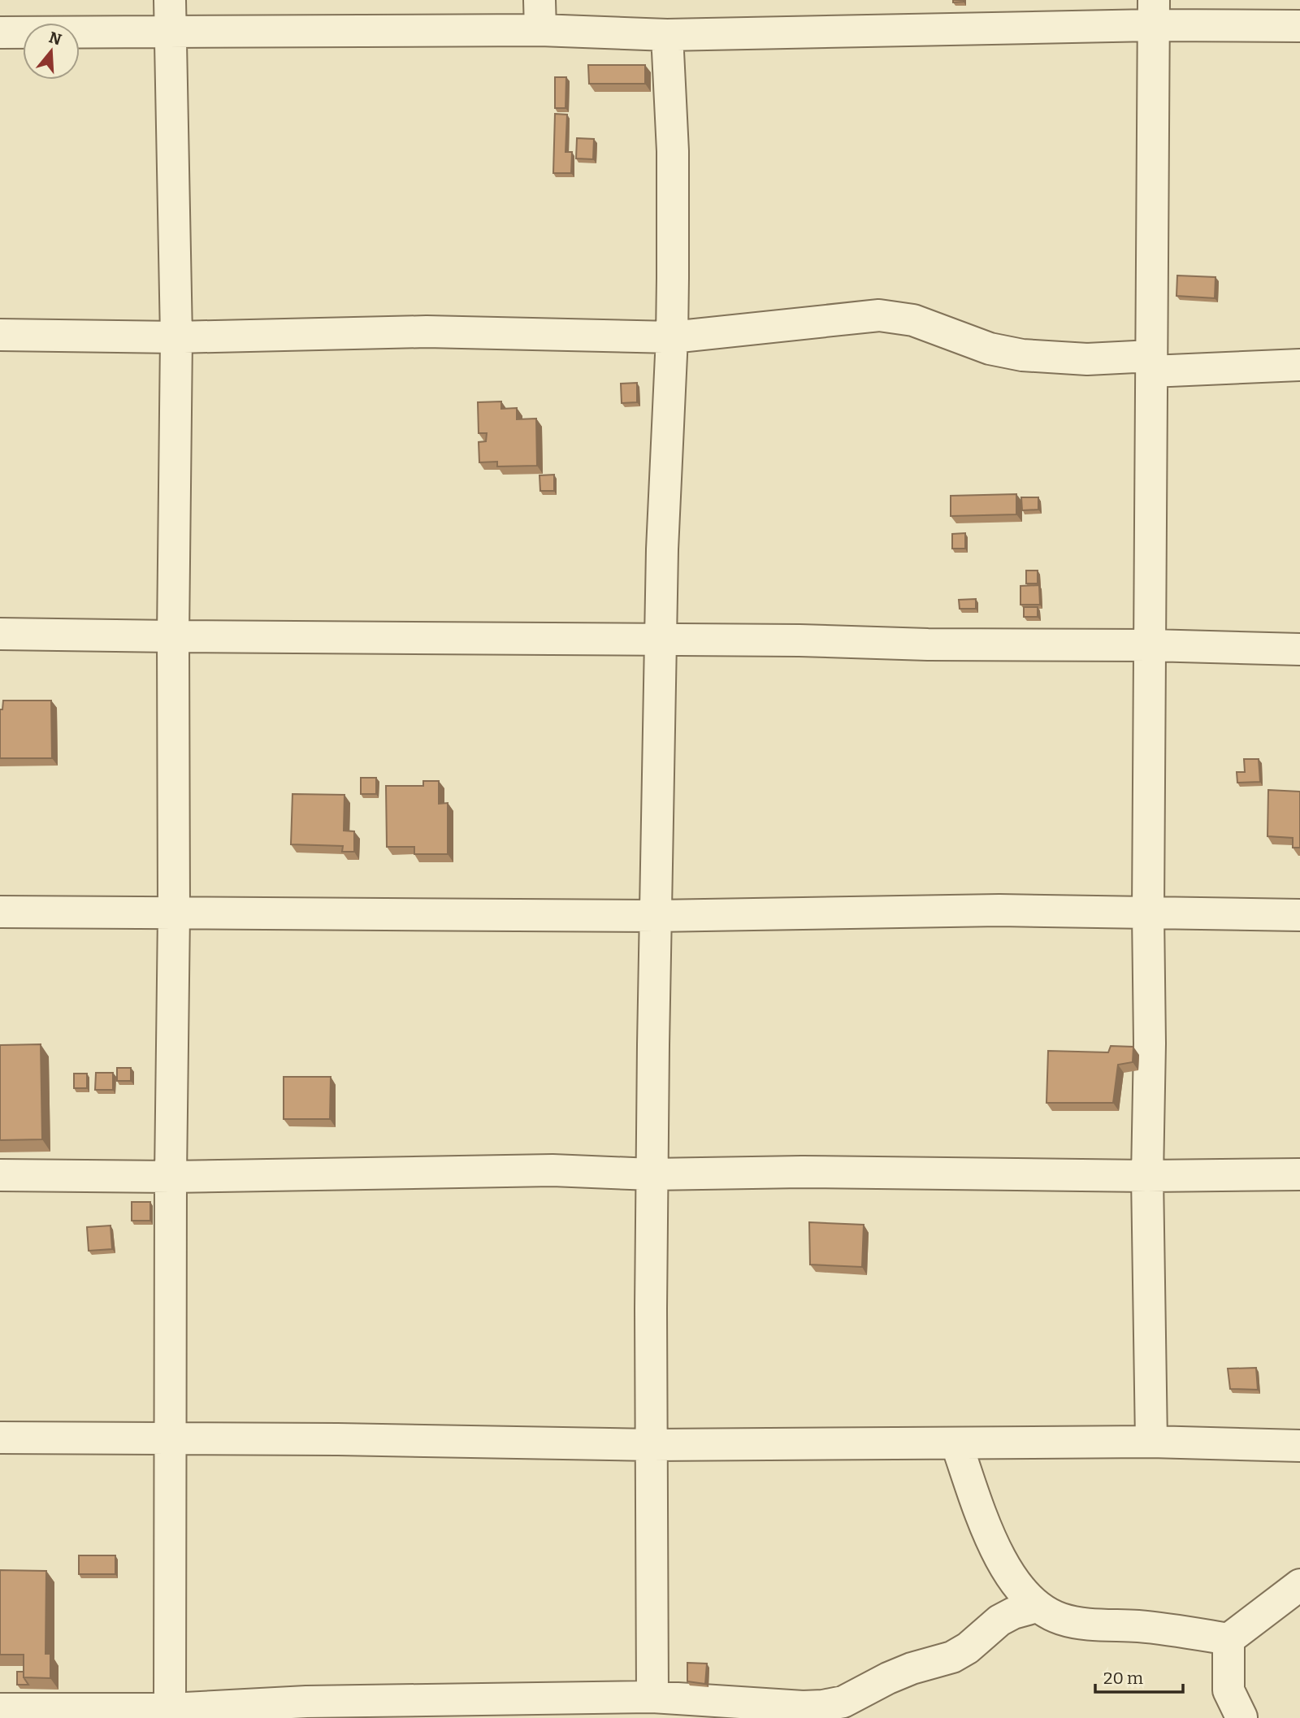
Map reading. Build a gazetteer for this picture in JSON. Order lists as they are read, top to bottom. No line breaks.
{"scale_bar":"20 m","north":"top"}
